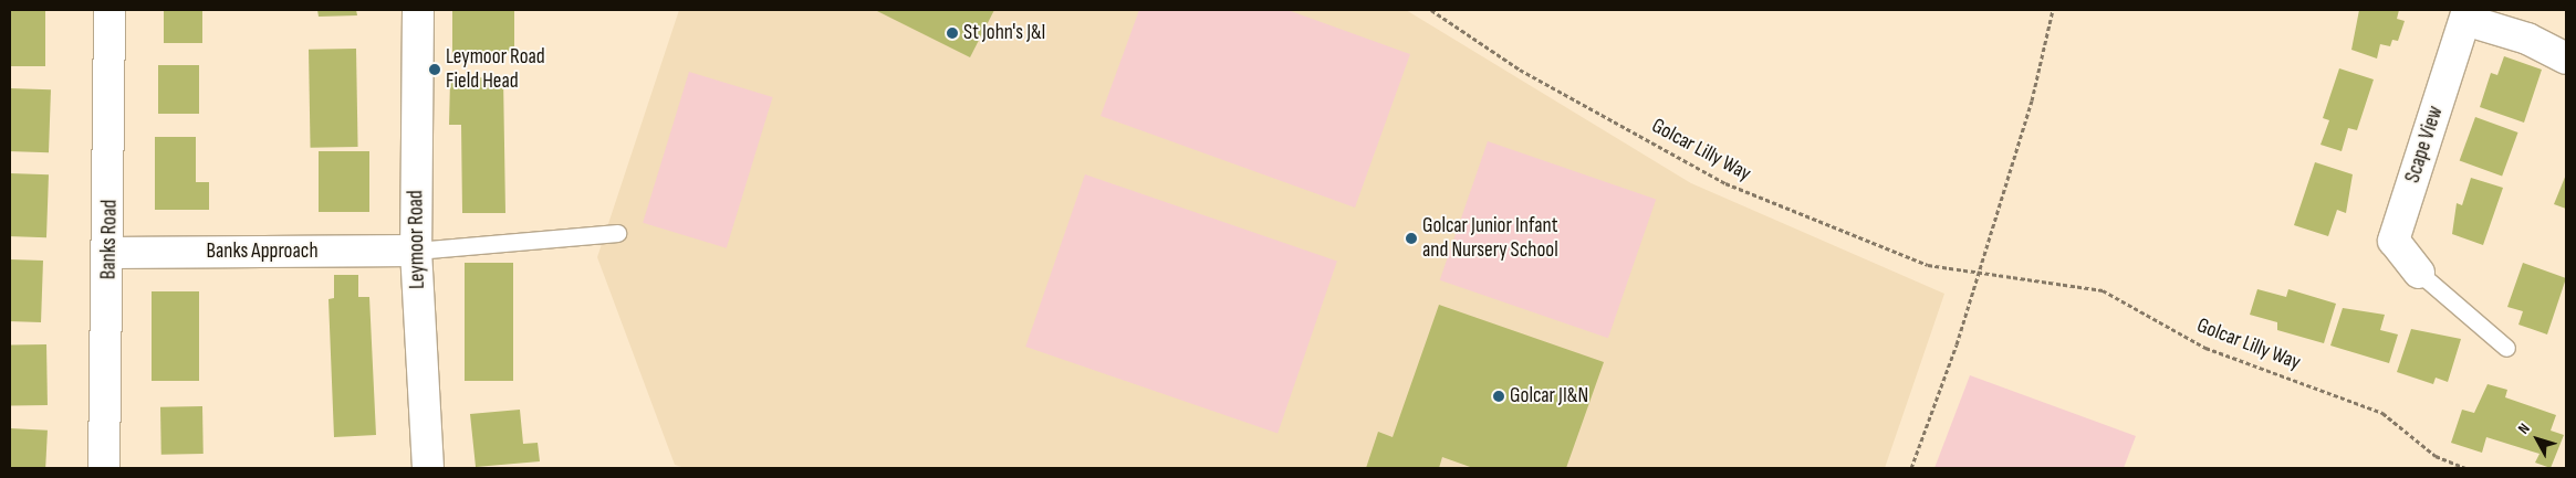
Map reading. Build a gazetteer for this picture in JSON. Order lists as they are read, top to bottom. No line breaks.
{"streets":{"street":["Scape View","Banks Road","Leymoor Road","Banks Approach"],"path":["Golcar Lilly Way"]},"crossings":[["Banks Road","Banks Approach"],["Leymoor Road","Banks Approach"]],"places":["St John's J&I","Leymoor Road Field Head","Golcar Junior Infant and Nursery School","Golcar JI&N"],"north":"top left"}
